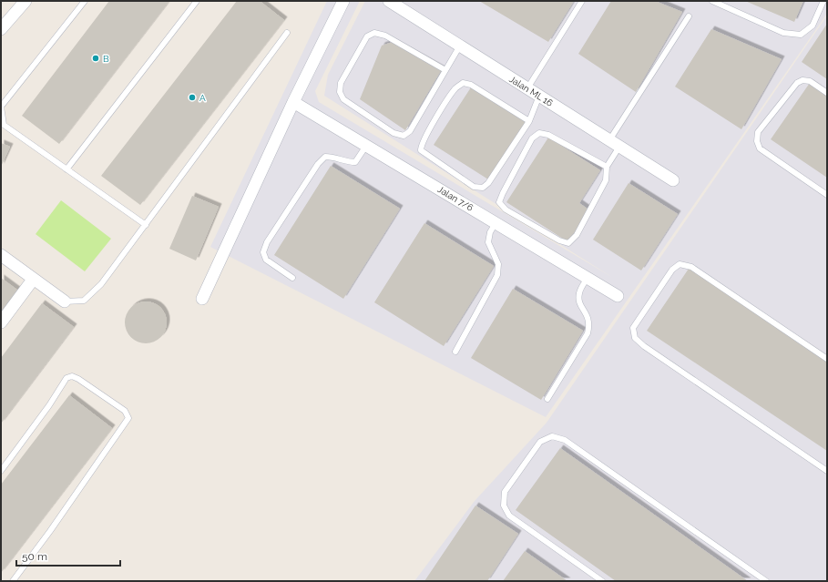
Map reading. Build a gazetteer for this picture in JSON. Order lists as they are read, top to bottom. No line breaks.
{"streets":{"street":["Jalan ML 16","Jalan 7/6"]},"places":["B","A"],"scale_bar":"50 m"}
